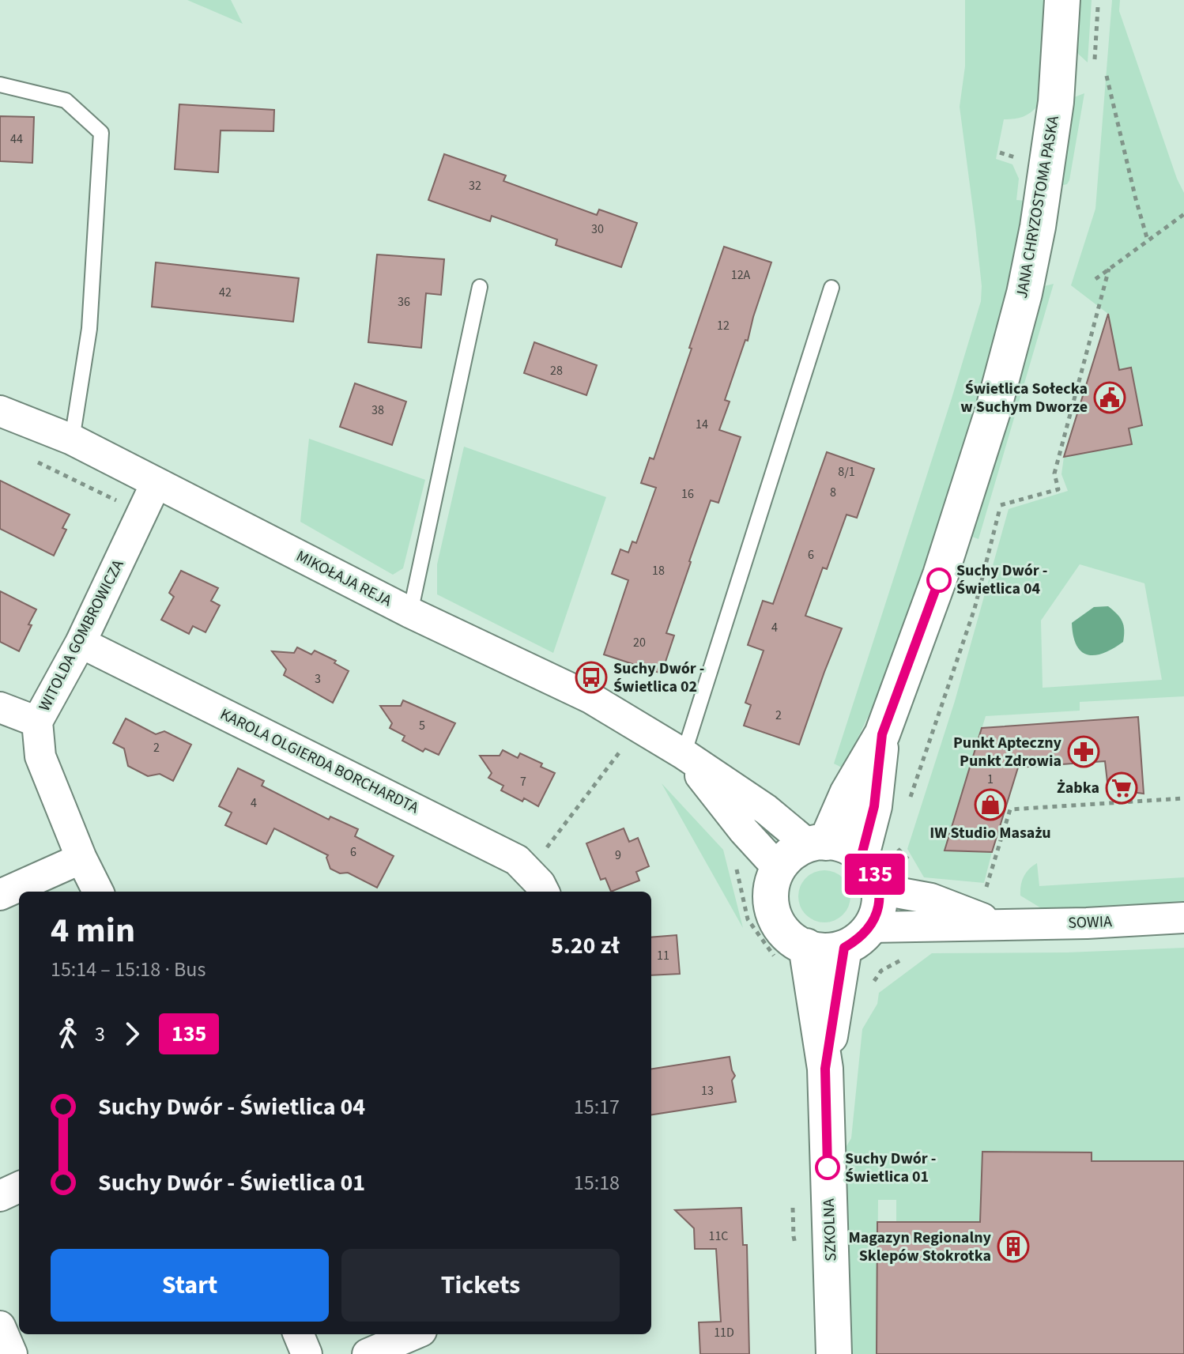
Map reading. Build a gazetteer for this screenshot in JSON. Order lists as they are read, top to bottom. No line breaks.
{"streets":{"street":["JANA CHRYZOSTOMA PASKA","MIKOŁAJA REJA","WITOLDA GOMBROWICZA","KAROLA OLGIERDA BORCHARDTA","SOWIA","SZKOLNA"]},"crossings":[["JANA CHRYZOSTOMA PASKA","MIKOŁAJA REJA"],["JANA CHRYZOSTOMA PASKA","SOWIA"],["JANA CHRYZOSTOMA PASKA","SZKOLNA"],["MIKOŁAJA REJA","WITOLDA GOMBROWICZA"],["MIKOŁAJA REJA","SOWIA"],["MIKOŁAJA REJA","SZKOLNA"],["WITOLDA GOMBROWICZA","KAROLA OLGIERDA BORCHARDTA"],["SOWIA","SZKOLNA"]],"places":{"public building":["Świetlica Sołecka w Suchym Dworze"],"other":["Suchy Dwór - Świetlica 04","Suchy Dwór - Świetlica 01"],"bus stop":["Suchy Dwór - Świetlica 02"],"pharmacy":["Punkt Apteczny Punkt Zdrowia"],"supermarket":["Żabka"],"shop":["IW Studio Masażu"],"building":["Magazyn Regionalny Sklepów Stokrotka"]},"lines":["bus line 135"],"house_numbers":["44","32","30","12A","42","36","12","28","38","14","8/1","8","16","6","18","4","20","3","2","5","2","1","7","4","6","9","11","13","11C","11D"],"page":{"on_map":"135","heading":["4 min","15:14 – 15:18 · Bus","5.20 zł"],"legs":["3","135"],"list":[{"name":"Suchy Dwór - Świetlica 04","value":"15:17"},{"name":"Suchy Dwór - Świetlica 01","value":"15:18"}],"buttons":["Start","Tickets"]}}
